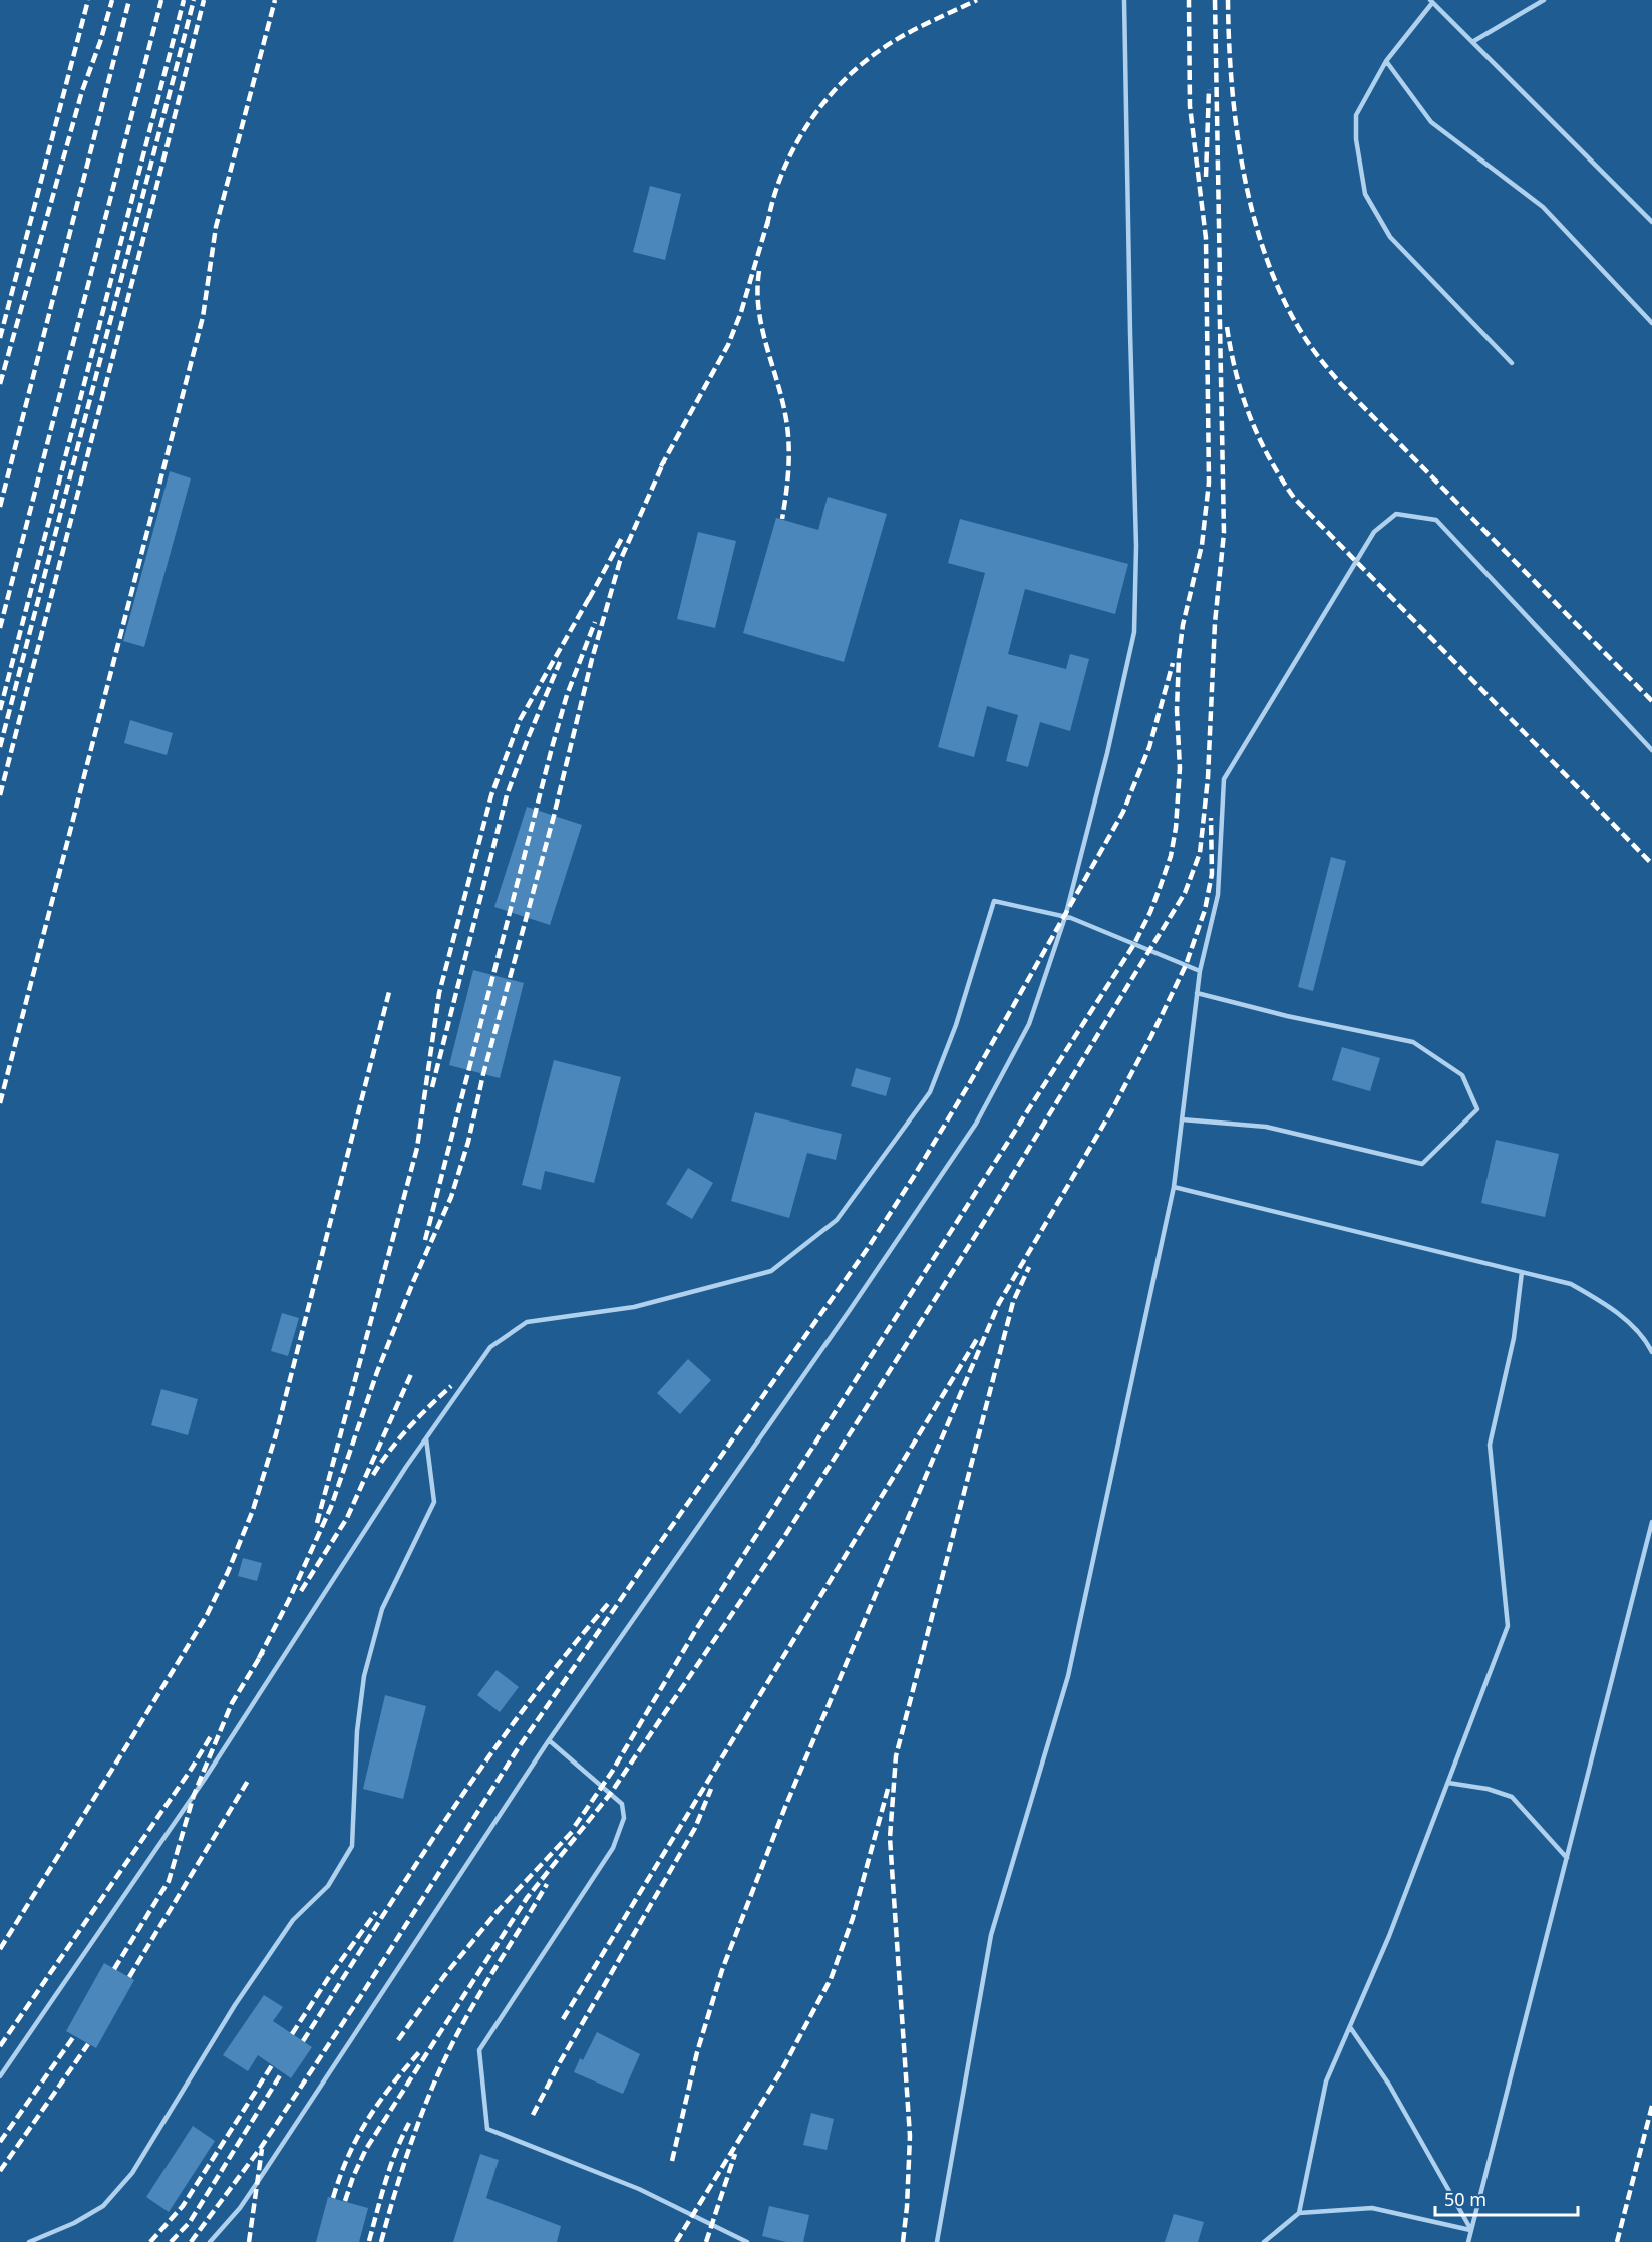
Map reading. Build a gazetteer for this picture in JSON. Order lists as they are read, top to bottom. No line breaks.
{"scale_bar":"50 m"}
